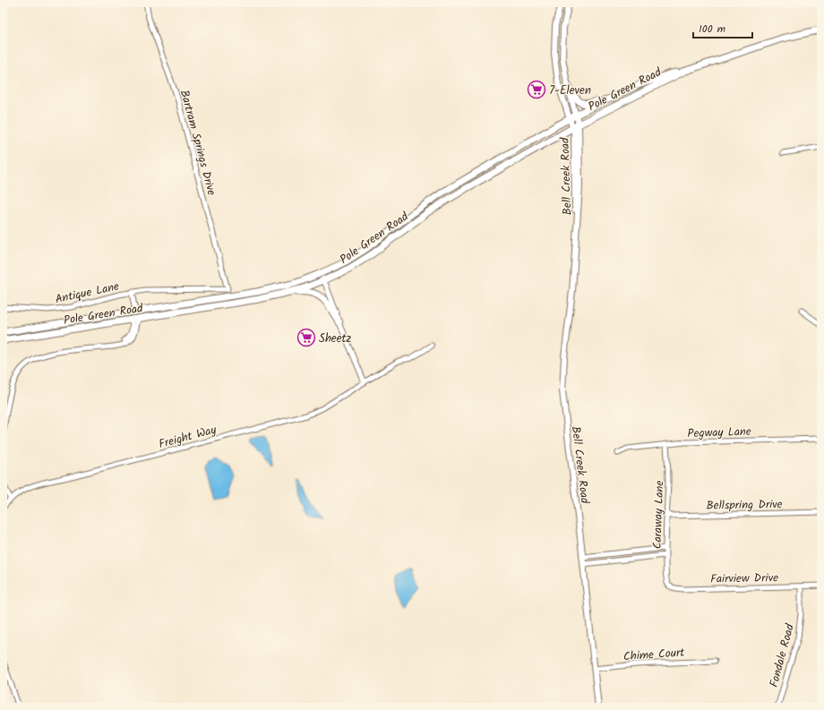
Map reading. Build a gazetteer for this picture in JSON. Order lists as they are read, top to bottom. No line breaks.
{"streets":{"main road":["Pole Green Road"],"street":["Bartram Springs Drive","Bell Creek Road","Antique Lane","Pegway Lane","Freight Way","Bellspring Drive","Caraway Lane","Fairview Drive","Chime Court","Fondale Road"]},"crossings":[["Pole Green Road","Bell Creek Road"],["Pole Green Road","Antique Lane"],["Bartram Springs Drive","Antique Lane"],["Bell Creek Road","Chime Court"],["Pegway Lane","Caraway Lane"],["Bellspring Drive","Caraway Lane"],["Caraway Lane","Fairview Drive"],["Fairview Drive","Fondale Road"]],"places":{"supermarket":["7-Eleven","Sheetz"]},"scale_bar":"100 m"}
